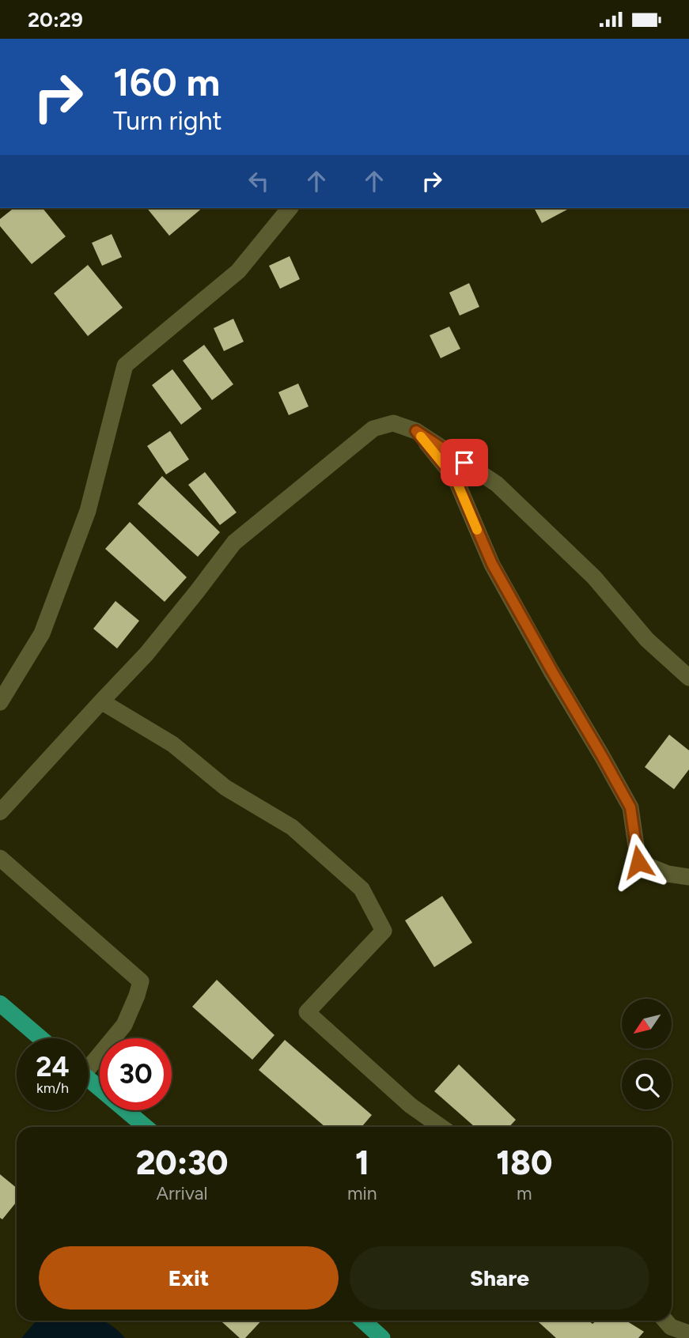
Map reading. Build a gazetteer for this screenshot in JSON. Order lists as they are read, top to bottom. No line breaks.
{"north":"bottom left","page":{"status":"20:29","turn":["160 m","Turn right"],"speed":"24 km/h","limit":"30","eta":["20:30","Arrival","1","min","180","m"],"buttons":["Exit","Share"]}}
